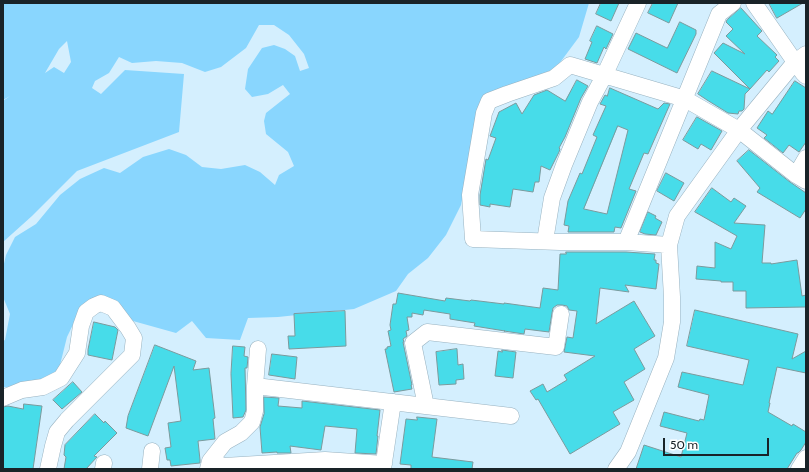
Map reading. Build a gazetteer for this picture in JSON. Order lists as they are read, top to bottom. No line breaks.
{"scale_bar":"50 m"}
